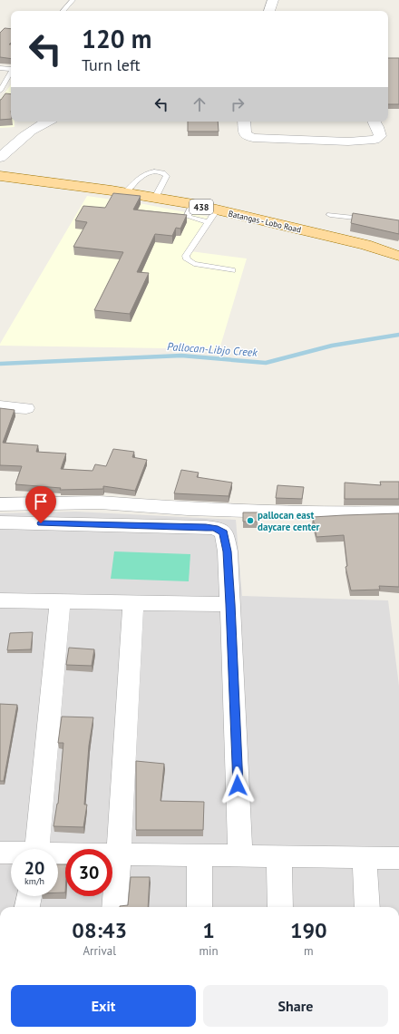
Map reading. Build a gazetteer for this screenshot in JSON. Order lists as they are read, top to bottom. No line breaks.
{"streets":{"main road":["438","Batangas - Lobo Road"]},"water":["Pallocan-Libjo Creek"],"places":["pallocan east daycare center"],"page":{"turn":["120 m","Turn left"],"speed":"20 km/h","limit":"30","eta":["08:43","Arrival","1","min","190","m"],"buttons":["Exit","Share"]}}
